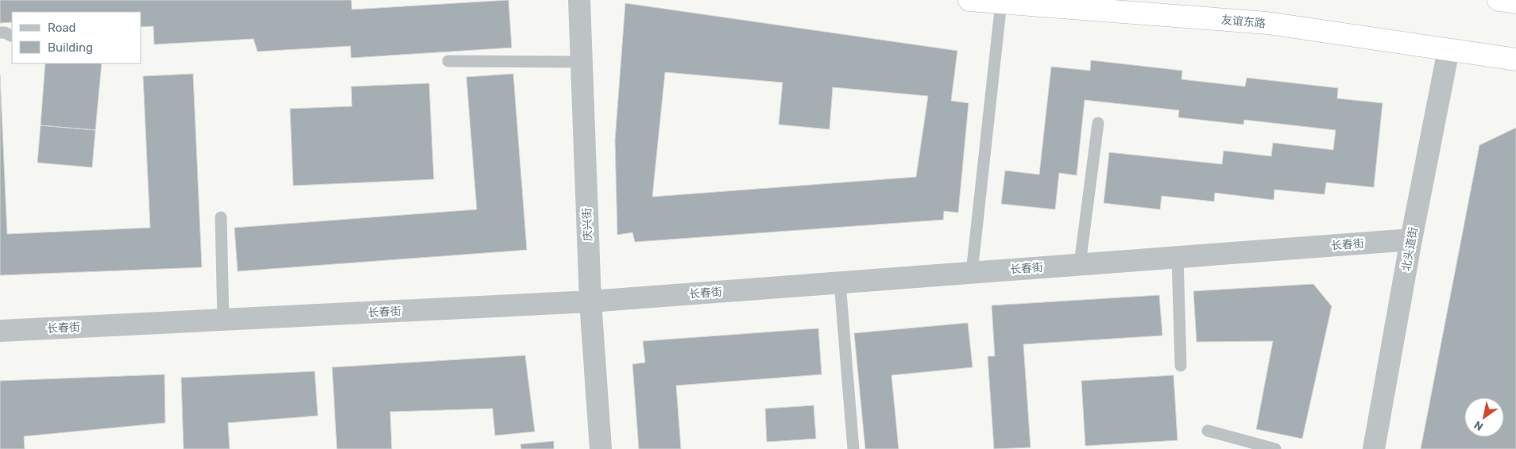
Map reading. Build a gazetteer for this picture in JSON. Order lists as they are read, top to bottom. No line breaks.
{"streets":{"highway":["友谊东路"],"street":["庆兴街","长春街","北头道街"]},"crossings":[["友谊东路","北头道街"],["庆兴街","长春街"],["长春街","北头道街"]],"legend":["Road","Building"],"north":"bottom left"}
